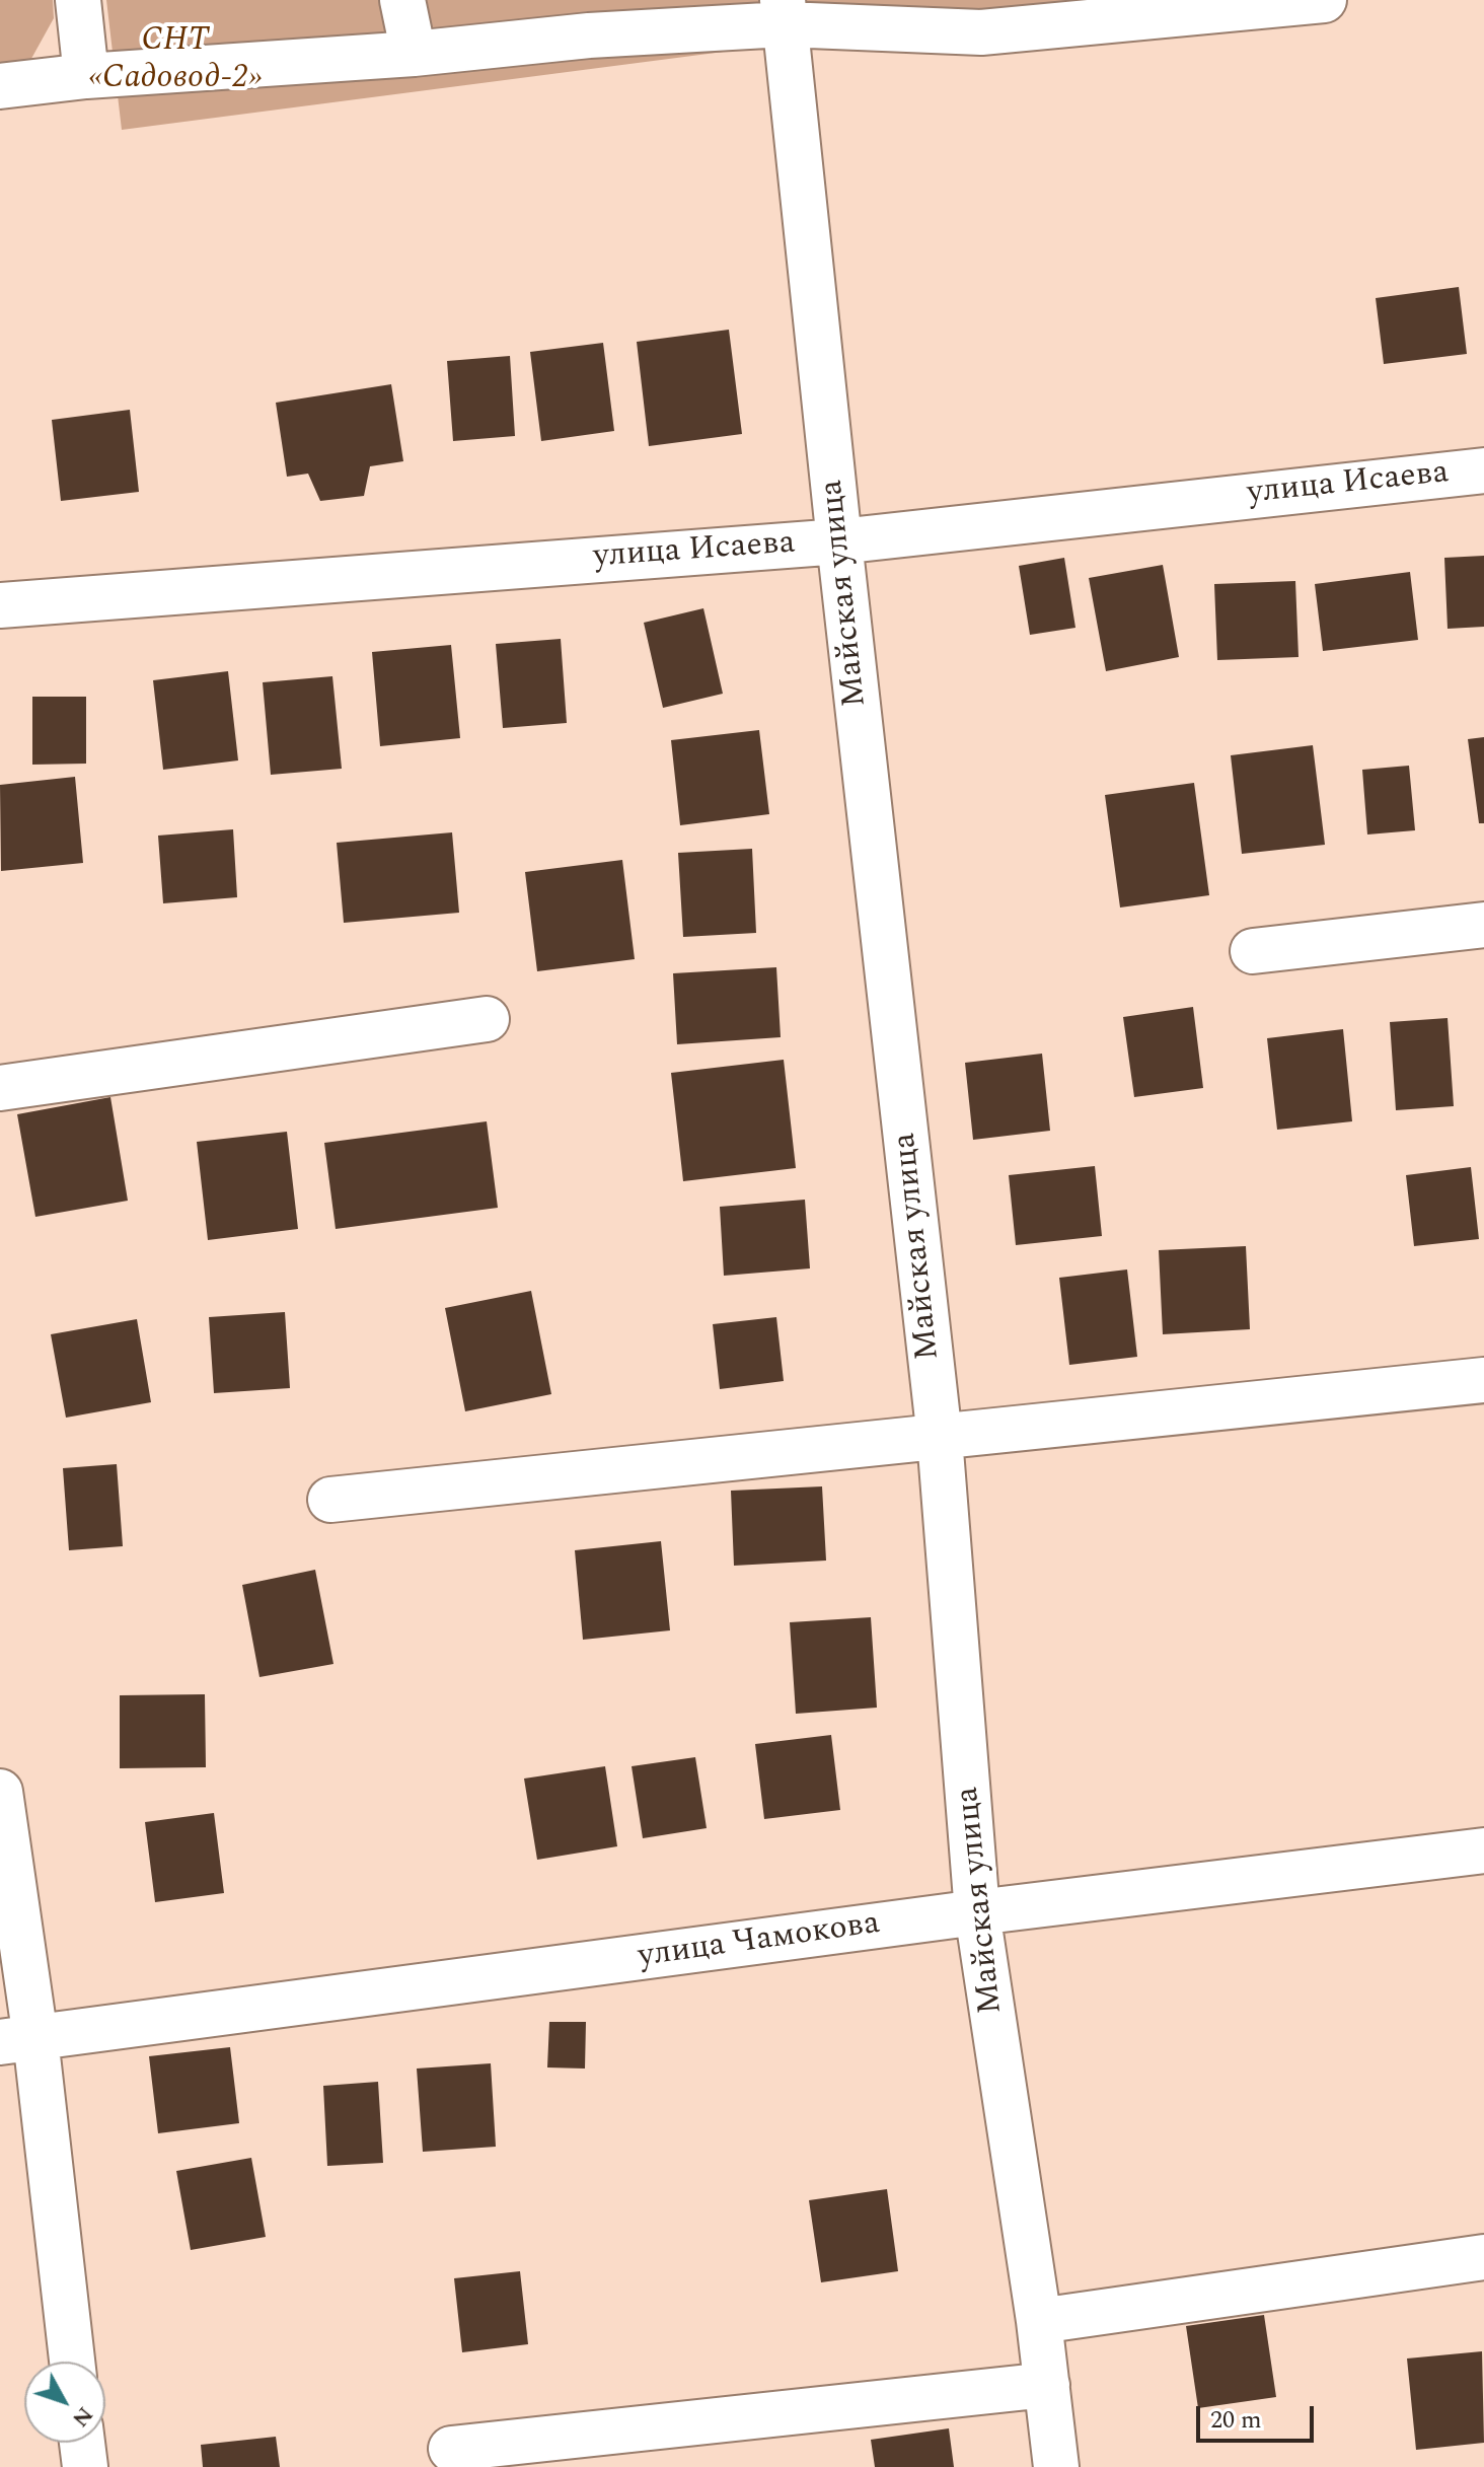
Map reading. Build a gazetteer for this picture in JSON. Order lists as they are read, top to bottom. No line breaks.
{"streets":{"street":["улица Исаева","Майская улица","улица Чамокова"]},"crossings":[["улица Исаева","Майская улица"],["Майская улица","улица Чамокова"]],"parks":["СНТ «Садовод-2»"],"scale_bar":"20 m","north":"bottom right"}
